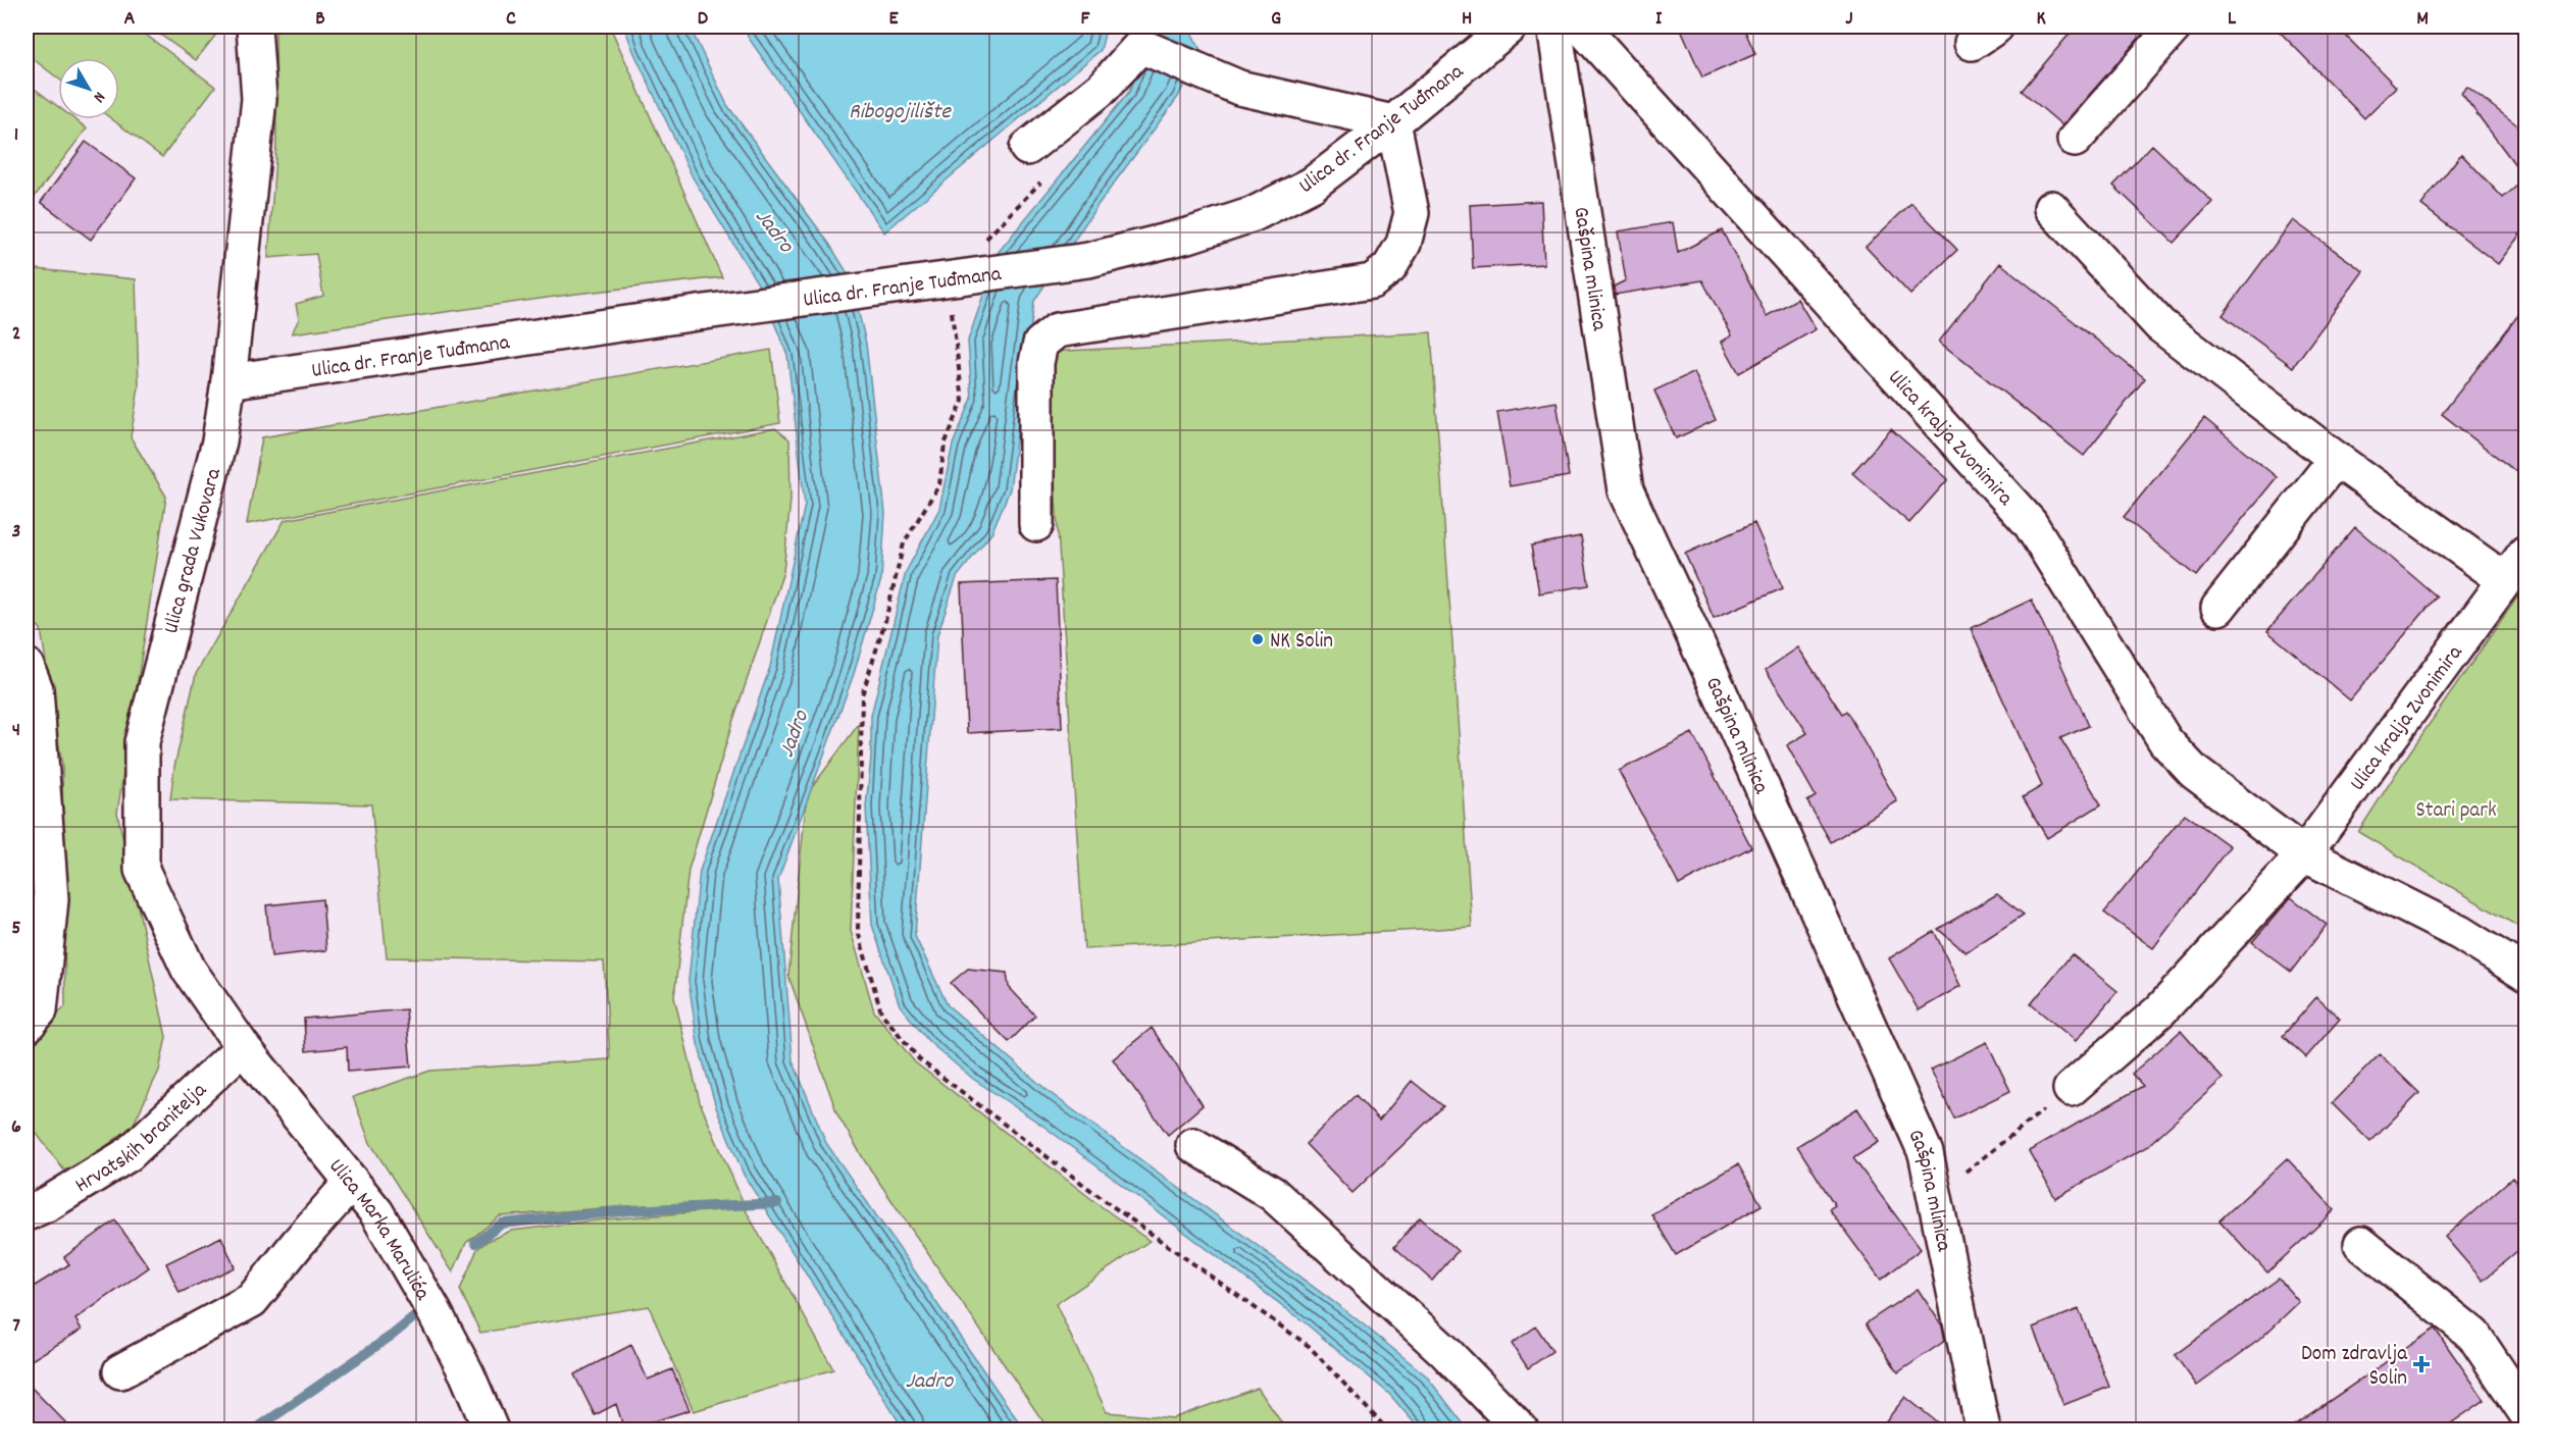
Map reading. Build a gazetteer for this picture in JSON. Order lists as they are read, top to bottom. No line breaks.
{"streets":{"street":["Ulica dr. Franje Tuđmana","Gašpina mlinica","Ulica kralja Zvonimira","Ulica grada Vukovara","Hrvatskih branitelja","Ulica Marka Marulića"]},"crossings":[["Ulica dr. Franje Tuđmana","Ulica grada Vukovara"],["Ulica grada Vukovara","Hrvatskih branitelja"],["Ulica grada Vukovara","Ulica Marka Marulića"],["Hrvatskih branitelja","Ulica Marka Marulića"]],"water":["Ribogojilište","Jadro"],"parks":["Stari park"],"places":{"other":["NK Solin"],"health":["Dom zdravlja Solin"]},"north":"bottom right","grid":{"columns":["A","B","C","D","E","F","G","H","I","J","K","L","M"],"rows":["1","2","3","4","5","6","7"]}}
